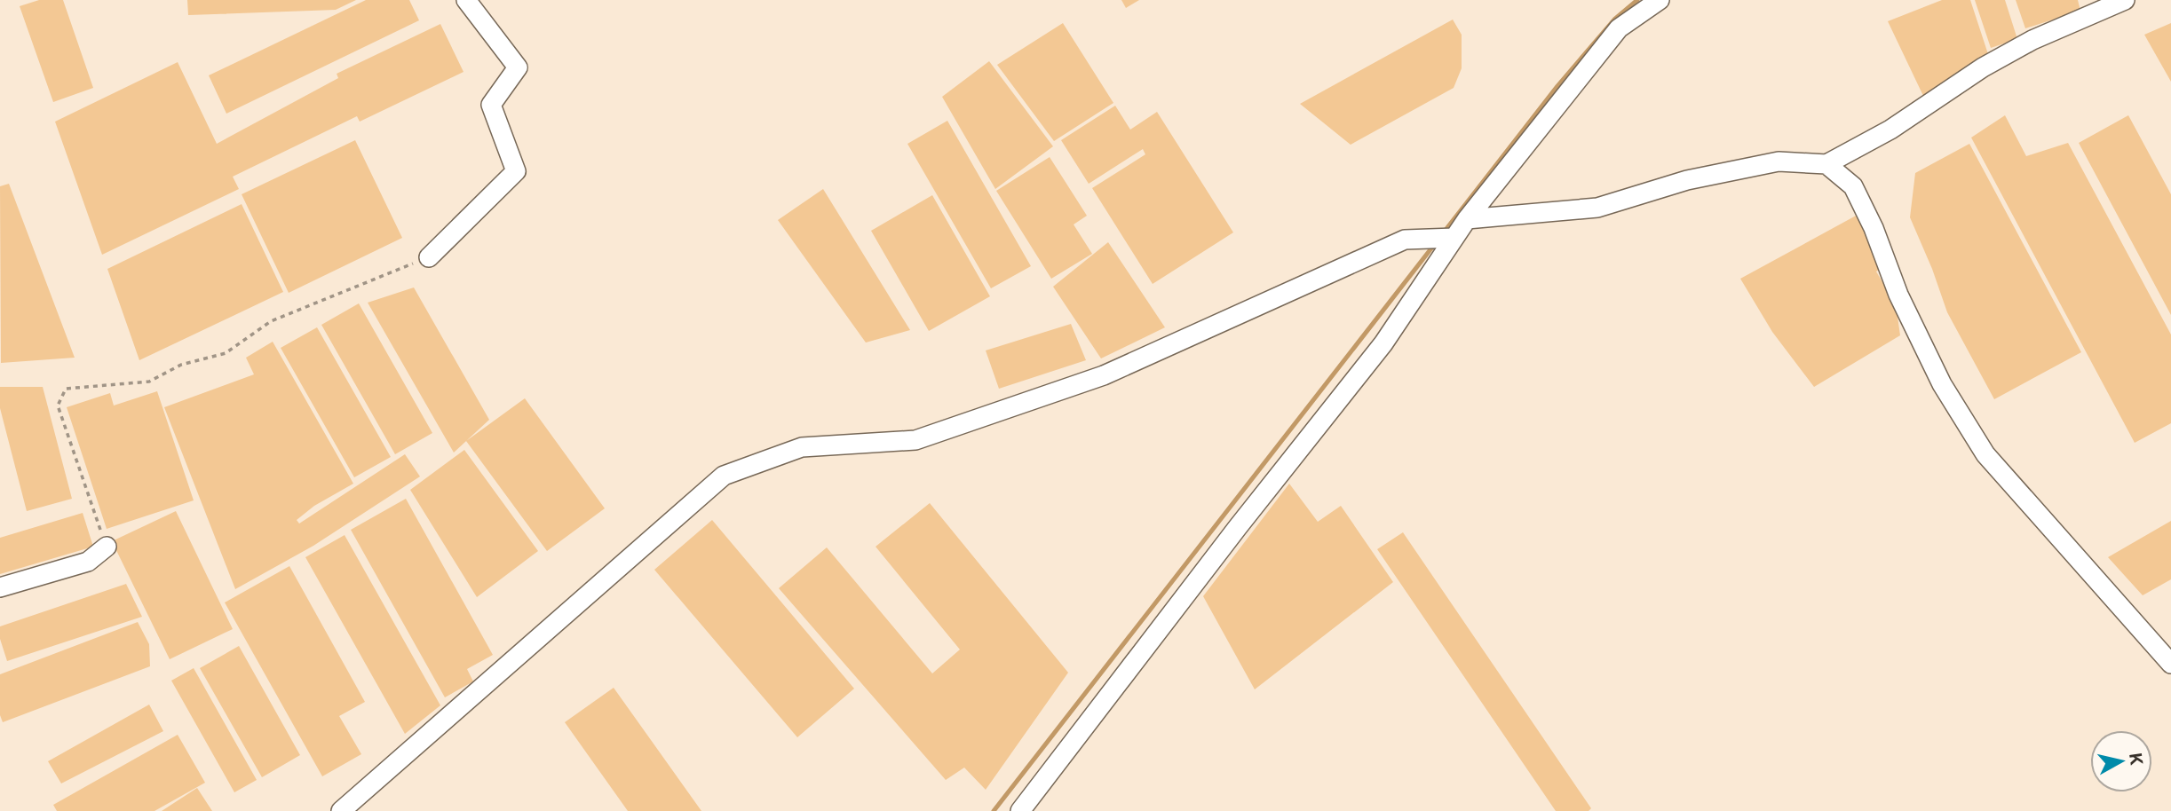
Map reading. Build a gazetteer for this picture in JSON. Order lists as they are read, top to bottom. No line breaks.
{"north":"right"}
